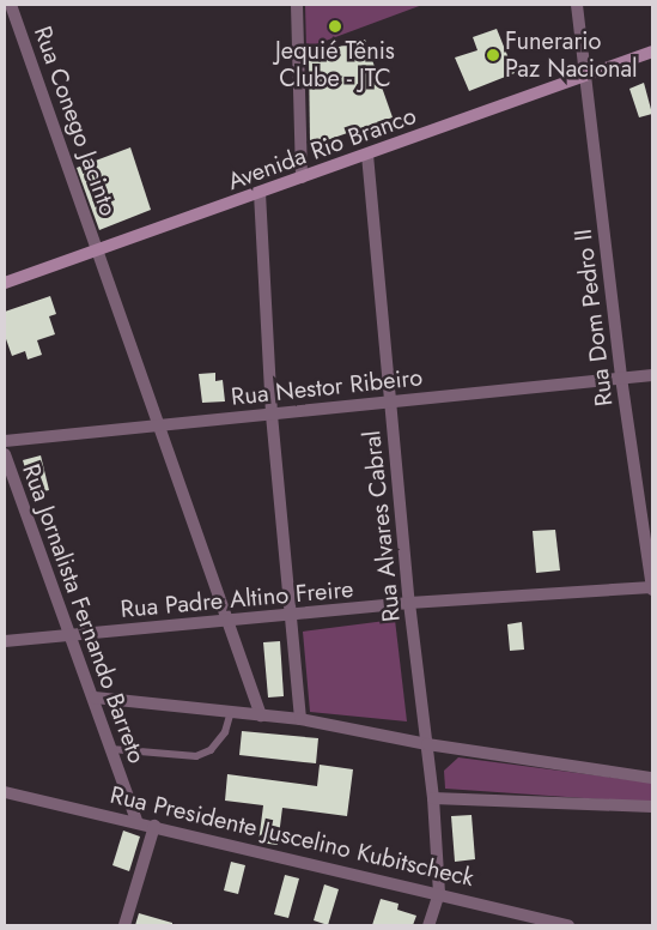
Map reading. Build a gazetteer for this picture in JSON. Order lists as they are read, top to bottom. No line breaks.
{"streets":{"main road":["Avenida Rio Branco"],"street":["Rua Conego Jacinto","Rua Dom Pedro II","Rua Nestor Ribeiro","Rua Alvares Cabral","Rua Padre Altino Freire","Rua Jornalista Fernando Barreto","Rua Presidente Juscelino Kubitscheck"]},"crossings":[["Rua Conego Jacinto","Avenida Rio Branco"],["Rua Conego Jacinto","Rua Nestor Ribeiro"],["Rua Conego Jacinto","Rua Padre Altino Freire"],["Avenida Rio Branco","Rua Dom Pedro II"],["Avenida Rio Branco","Rua Alvares Cabral"],["Rua Dom Pedro II","Rua Nestor Ribeiro"],["Rua Dom Pedro II","Rua Padre Altino Freire"],["Rua Nestor Ribeiro","Rua Alvares Cabral"],["Rua Alvares Cabral","Rua Padre Altino Freire"],["Rua Alvares Cabral","Rua Presidente Juscelino Kubitscheck"],["Rua Padre Altino Freire","Rua Jornalista Fernando Barreto"],["Rua Jornalista Fernando Barreto","Rua Presidente Juscelino Kubitscheck"]],"places":["Jequié Tênis Clube - JTC","Funerario Paz Nacional"]}
